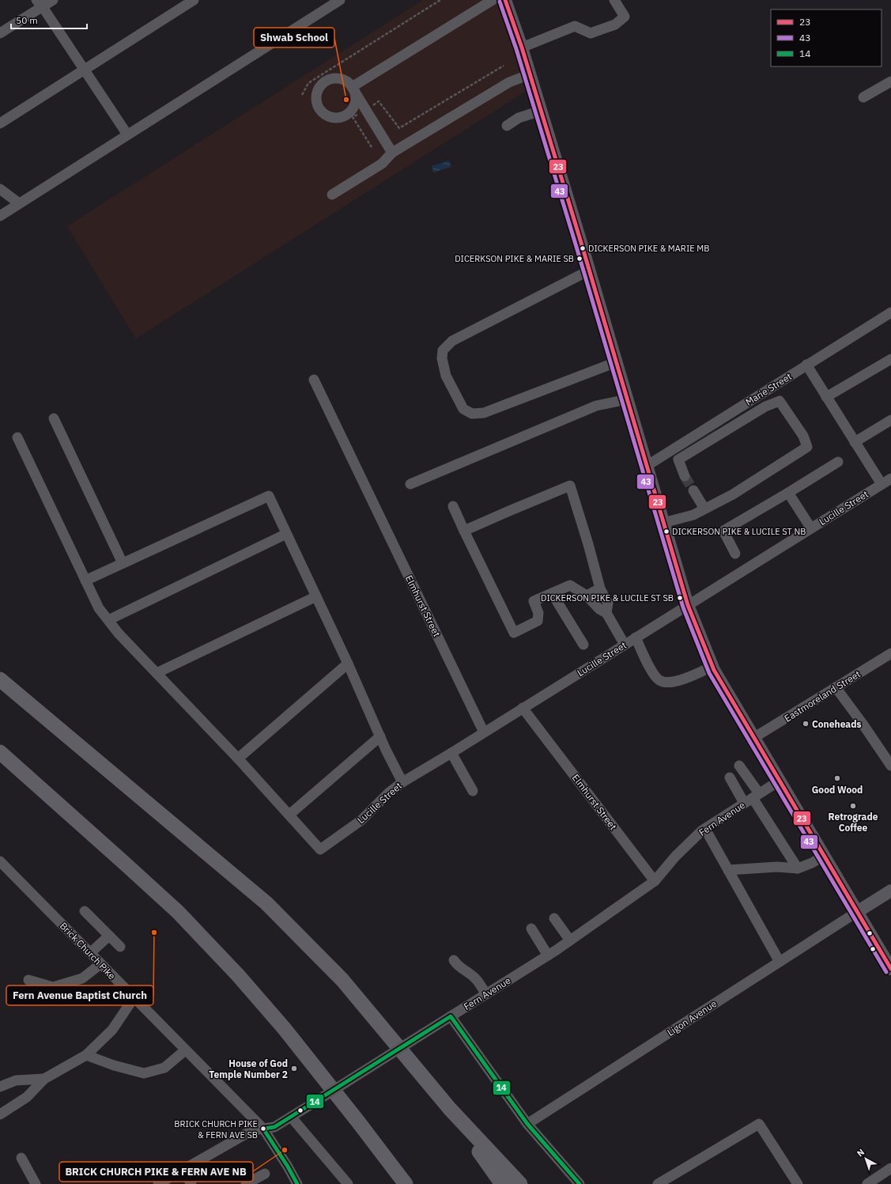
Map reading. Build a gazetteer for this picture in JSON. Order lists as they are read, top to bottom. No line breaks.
{"streets":{"street":["Marie Street","Lucille Street","Elmhurst Street","Eastmoreland Street","Fern Avenue","Brick Church Pike","Ligon Avenue"]},"crossings":[["Lucille Street","Elmhurst Street"],["Elmhurst Street","Fern Avenue"],["Fern Avenue","Brick Church Pike"]],"places":["Shwab School","DICKERSON PIKE & MARIE MB","DICERKSON PIKE & MARIE SB","DICKERSON PIKE & LUCILE ST NB","DICKERSON PIKE & LUCILE ST SB","Coneheads","Good Wood","Retrograde Coffee","Fern Avenue Baptist Church","House of God Temple Number 2","BRICK CHURCH PIKE & FERN AVE SB","BRICK CHURCH PIKE & FERN AVE NB"],"lines":["transit line 23","transit line 43","transit line 14"],"legend":["23","43","14"],"scale_bar":"50 m","north":"top left"}
